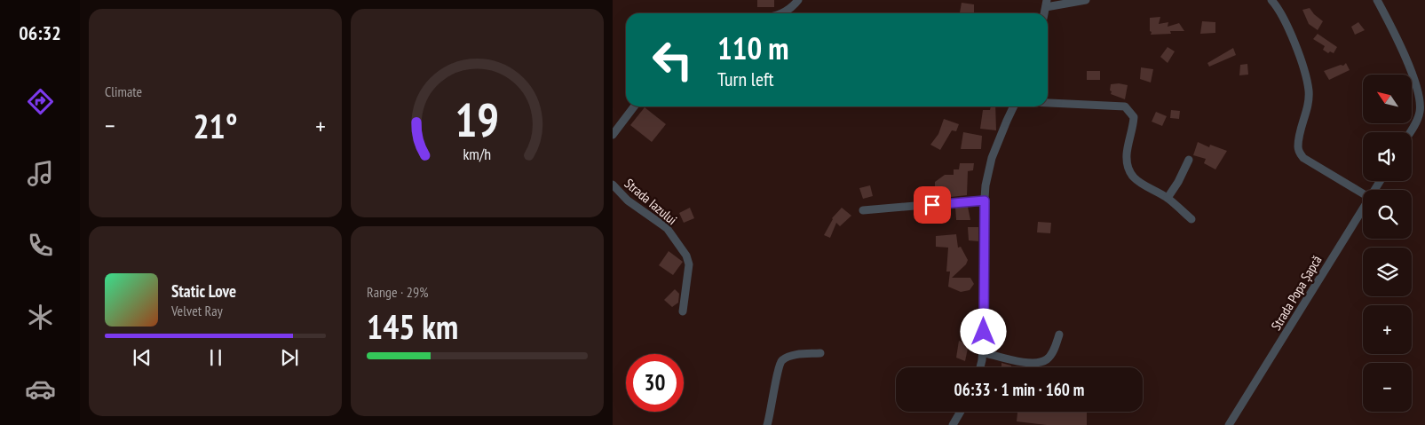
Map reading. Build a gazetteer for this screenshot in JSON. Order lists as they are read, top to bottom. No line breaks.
{"streets":{"street":["Strada Iazului","Strada Popa Șapcă"]},"north":"top left","page":{"tabs":"06:32","tile":["Climate",["Range · 29%","145 km"]],"turn":["110 m","Turn left"],"map_buttons":["+","−"],"heat":["−","21°","+"],"song":["Static Love","Velvet Ray"],"limit":"30","trip":"06:33 · 1 min · 160 m","gauge":["19","km/h"]}}
